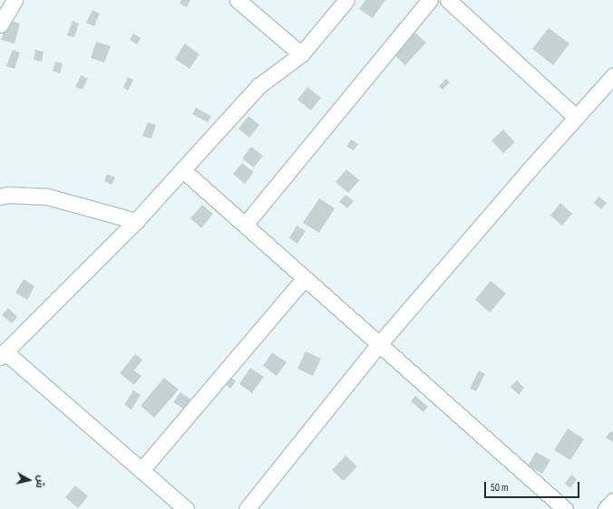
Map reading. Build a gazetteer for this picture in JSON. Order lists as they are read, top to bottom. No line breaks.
{"scale_bar":"50 m","north":"right"}
